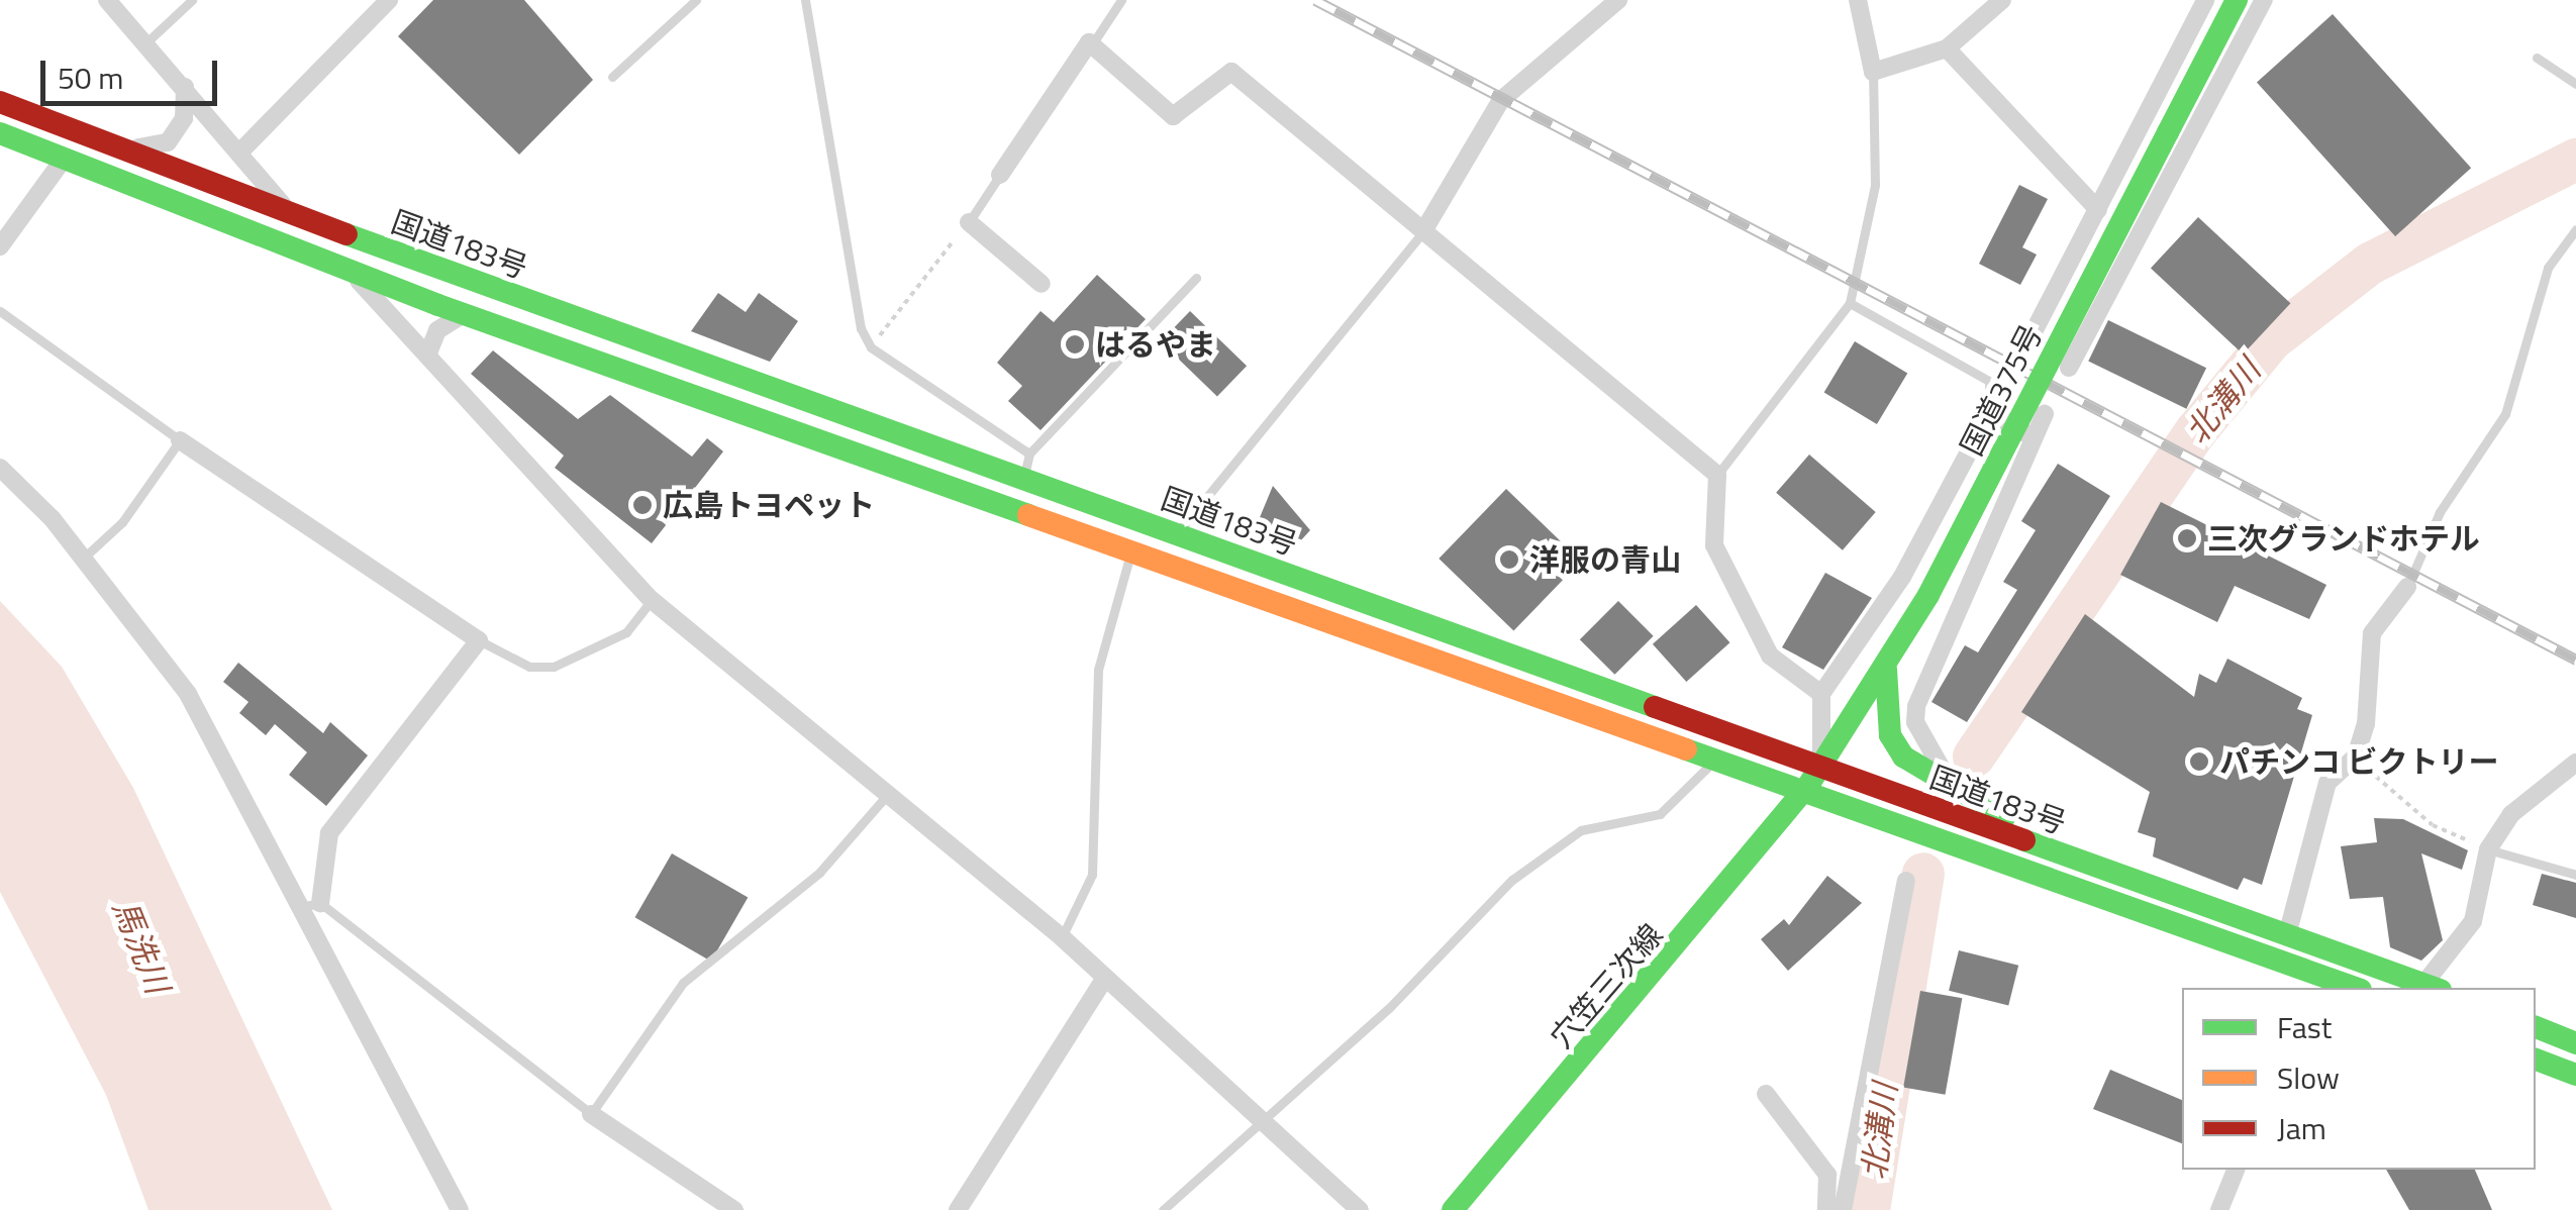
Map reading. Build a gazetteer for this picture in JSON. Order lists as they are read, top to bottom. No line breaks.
{"streets":{"main road":["国道183号","国道375号","穴笠三次線"]},"crossings":[["国道183号","国道375号"],["国道183号","穴笠三次線"],["国道375号","穴笠三次線"]],"water":["北溝川","馬洗川"],"places":["はるやま","広島トヨペット","三次グランドホテル","洋服の青山","パチンコ ビクトリー"],"legend":["Fast","Slow","Jam"],"scale_bar":"50 m"}
